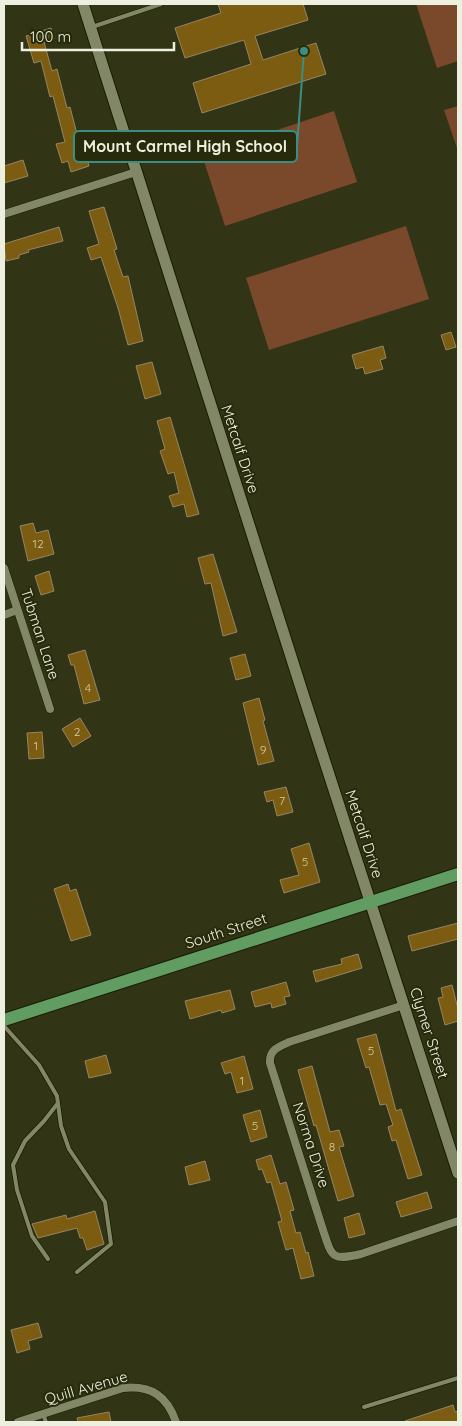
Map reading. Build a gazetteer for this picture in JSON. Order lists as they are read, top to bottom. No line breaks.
{"streets":{"main road":["South Street"],"street":["Metcalf Drive","Tubman Lane","Clymer Street","Norma Drive","Quill Avenue"]},"crossings":[["Metcalf Drive","South Street"],["Metcalf Drive","Clymer Street"],["South Street","Clymer Street"],["Clymer Street","Norma Drive"]],"places":["Mount Carmel High School"],"house_numbers":["12","4","2","1","9","7","5","5","1","5","8"],"scale_bar":"100 m"}
